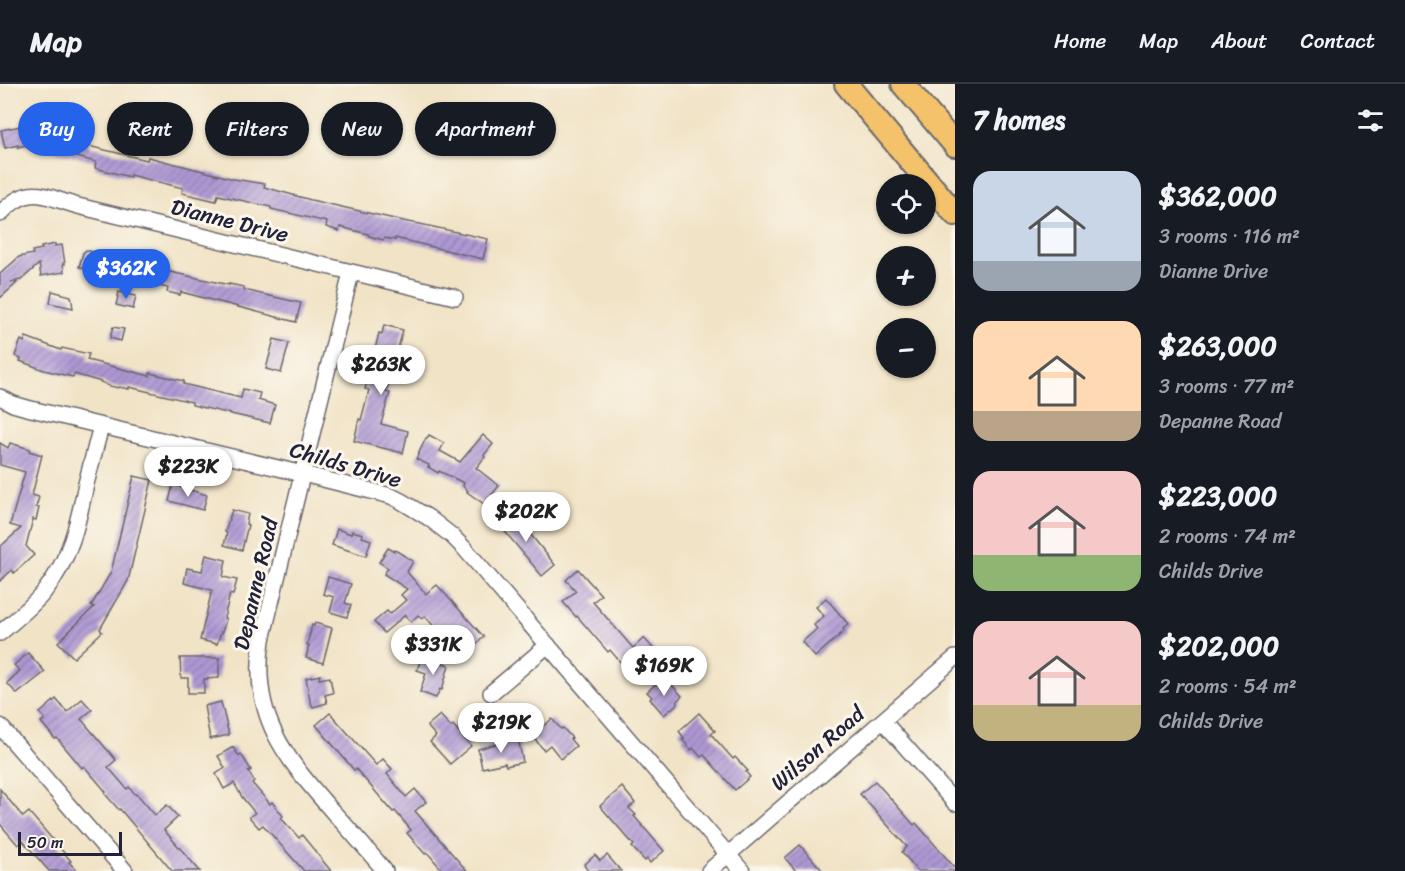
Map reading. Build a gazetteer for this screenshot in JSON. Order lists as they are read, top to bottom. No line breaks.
{"streets":{"street":["Dianne Drive","Childs Drive","Depanne Road","Wilson Road"]},"crossings":[["Dianne Drive","Depanne Road"],["Childs Drive","Depanne Road"],["Childs Drive","Wilson Road"]],"scale_bar":"50 m","page":{"header":"Map","nav":["Home","Map","About","Contact"],"heading":"7 homes","chip":["Buy","Rent","Filters","New","Apartment"],"list":[{"name":"$362,000","note":"3 rooms · 116 m² · Dianne Drive"},{"name":"$263,000","note":"3 rooms · 77 m² · Depanne Road"},{"name":"$223,000","note":"2 rooms · 74 m² · Childs Drive"},{"name":"$202,000","note":"2 rooms · 54 m² · Childs Drive"}],"map_buttons":["+","−"],"price":["$362K","$263K","$223K","$202K","$331K","$169K","$219K"],"scale":"50 m"}}
